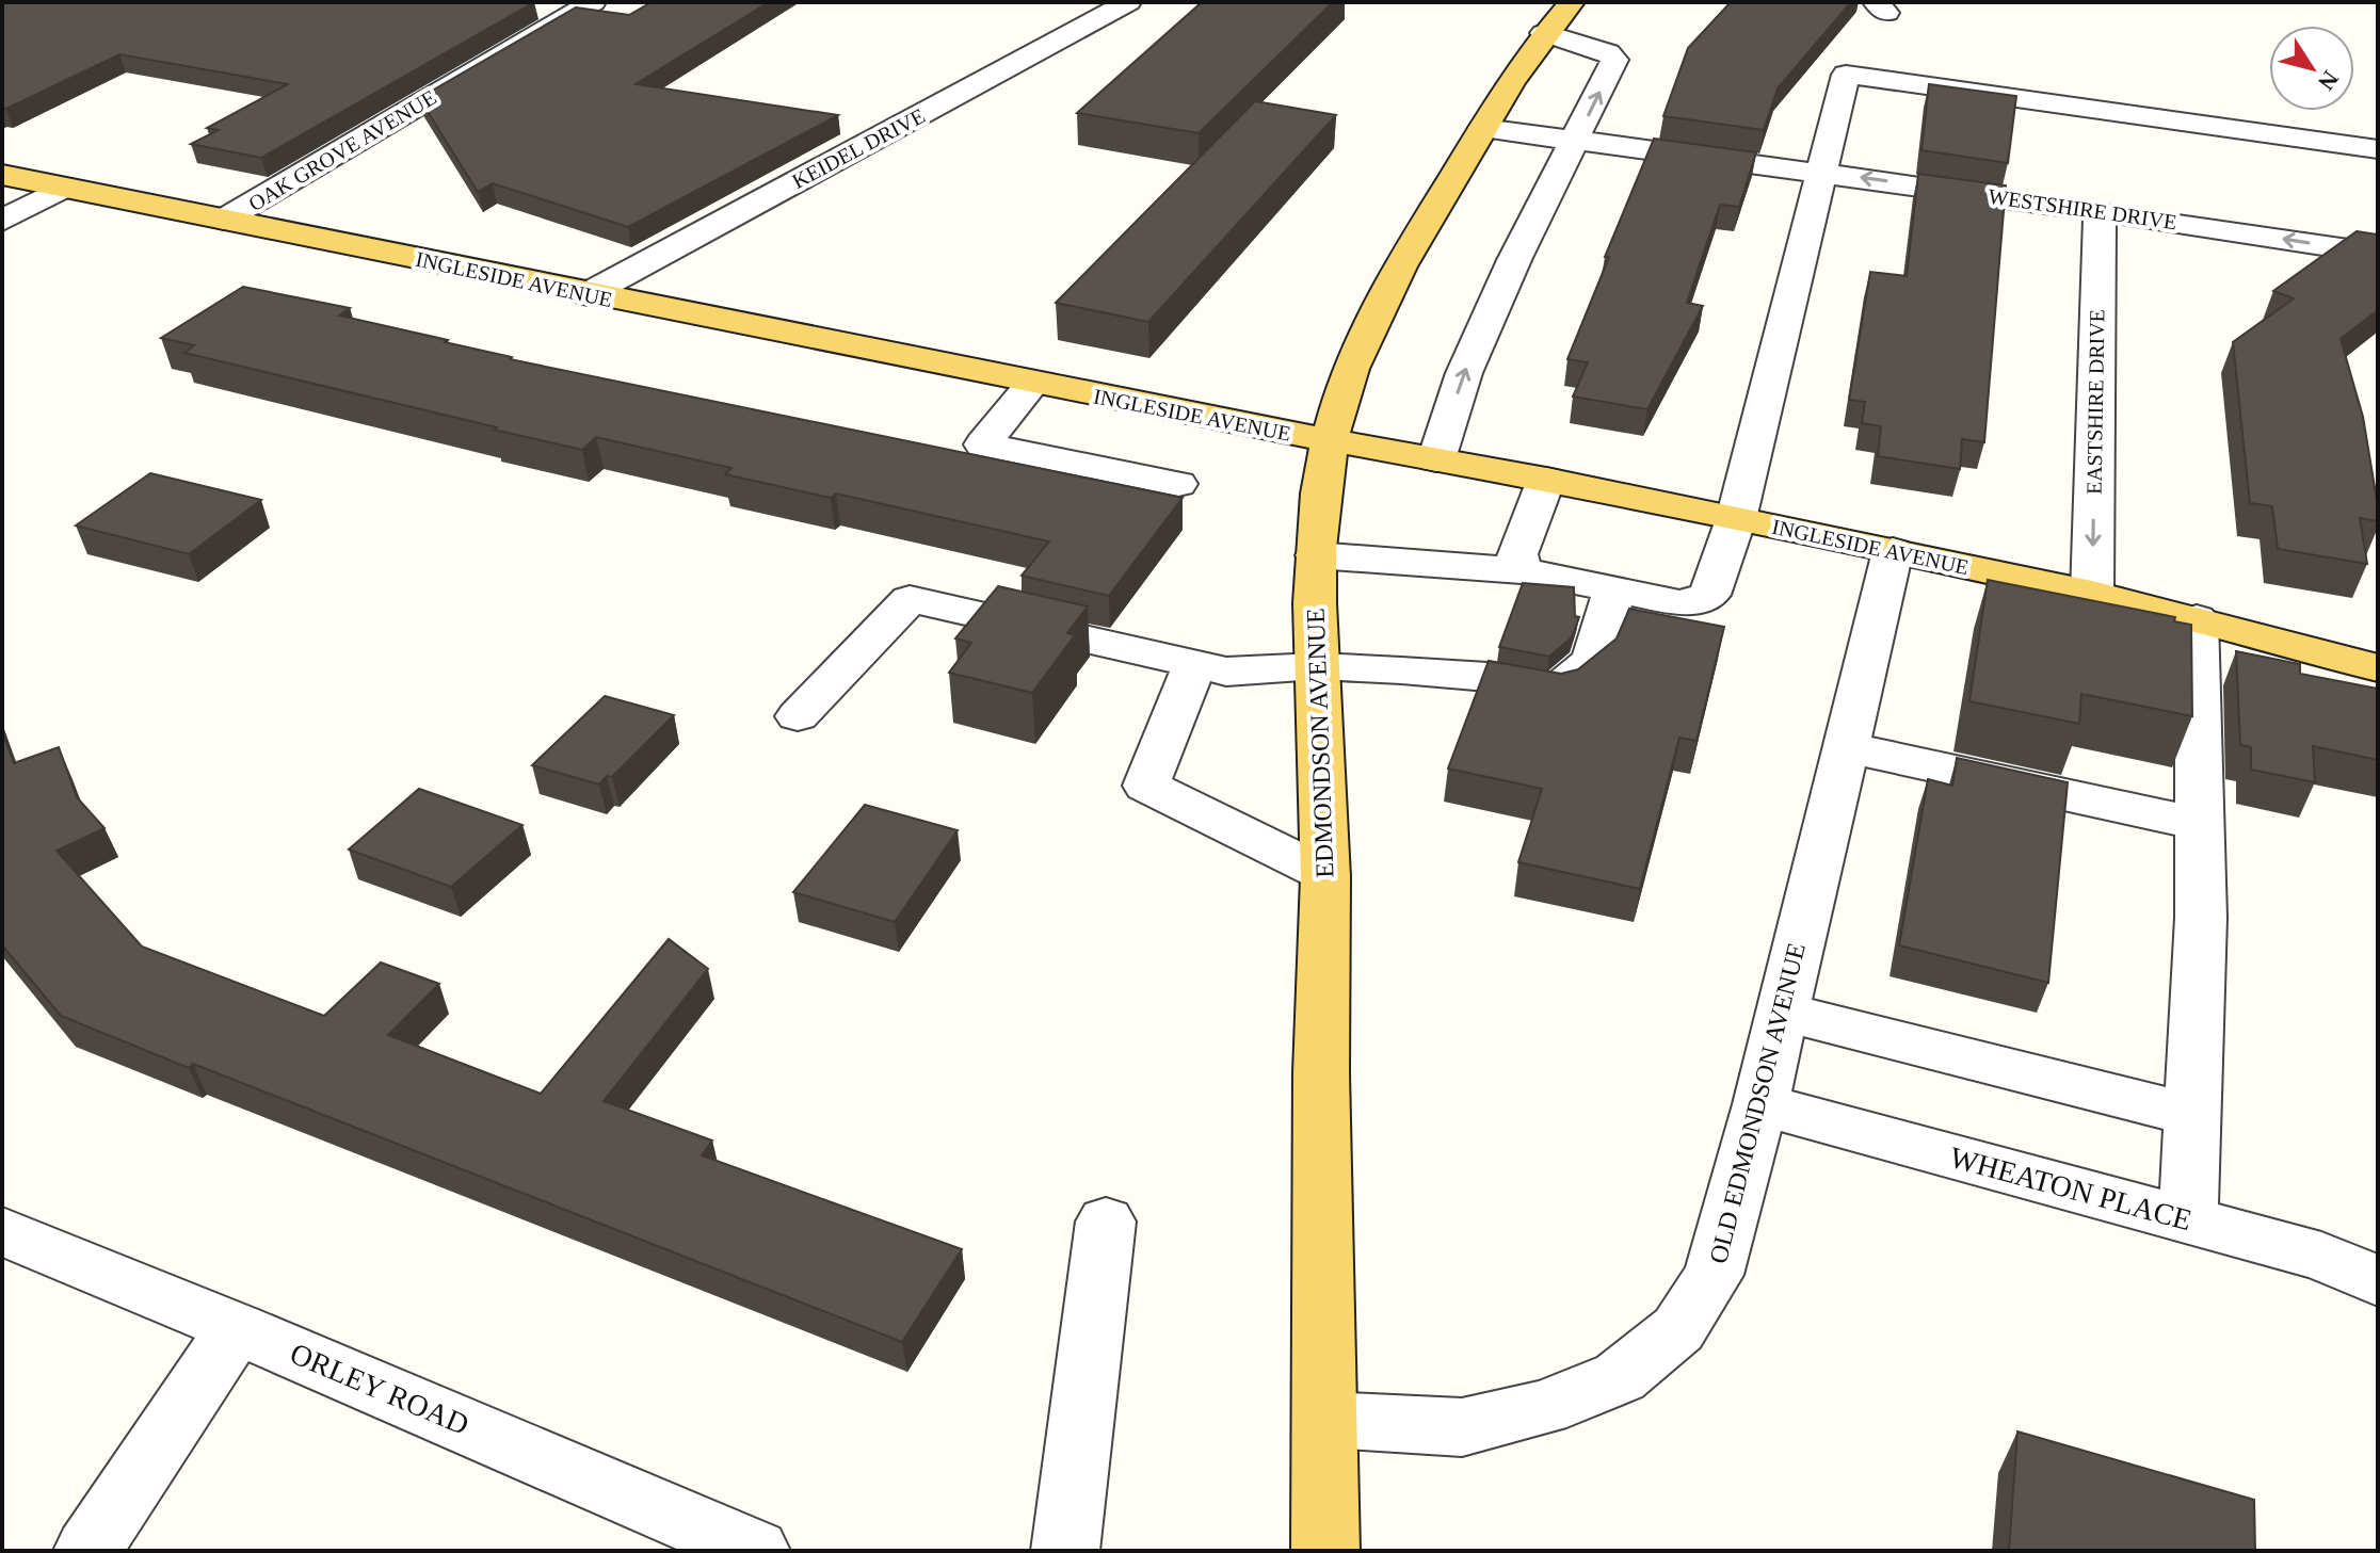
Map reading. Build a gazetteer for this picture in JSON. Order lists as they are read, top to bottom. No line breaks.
{"streets":{"main road":["INGLESIDE AVENUE","EDMONDSON AVENUE"],"street":["KEIDEL DRIVE","OAK GROVE AVENUE","WESTSHIRE DRIVE","EASTSHIRE DRIVE","OLD EDMONDSON AVENUE","WHEATON PLACE","ORLEY ROAD"]},"crossings":[["KEIDEL DRIVE","INGLESIDE AVENUE"],["OAK GROVE AVENUE","INGLESIDE AVENUE"],["WESTSHIRE DRIVE","EASTSHIRE DRIVE"],["WESTSHIRE DRIVE","EDMONDSON AVENUE"],["INGLESIDE AVENUE","EASTSHIRE DRIVE"],["INGLESIDE AVENUE","EDMONDSON AVENUE"],["INGLESIDE AVENUE","OLD EDMONDSON AVENUE"],["EDMONDSON AVENUE","OLD EDMONDSON AVENUE"],["OLD EDMONDSON AVENUE","WHEATON PLACE"]],"one_way":["WESTSHIRE DRIVE"],"north":"bottom right"}
